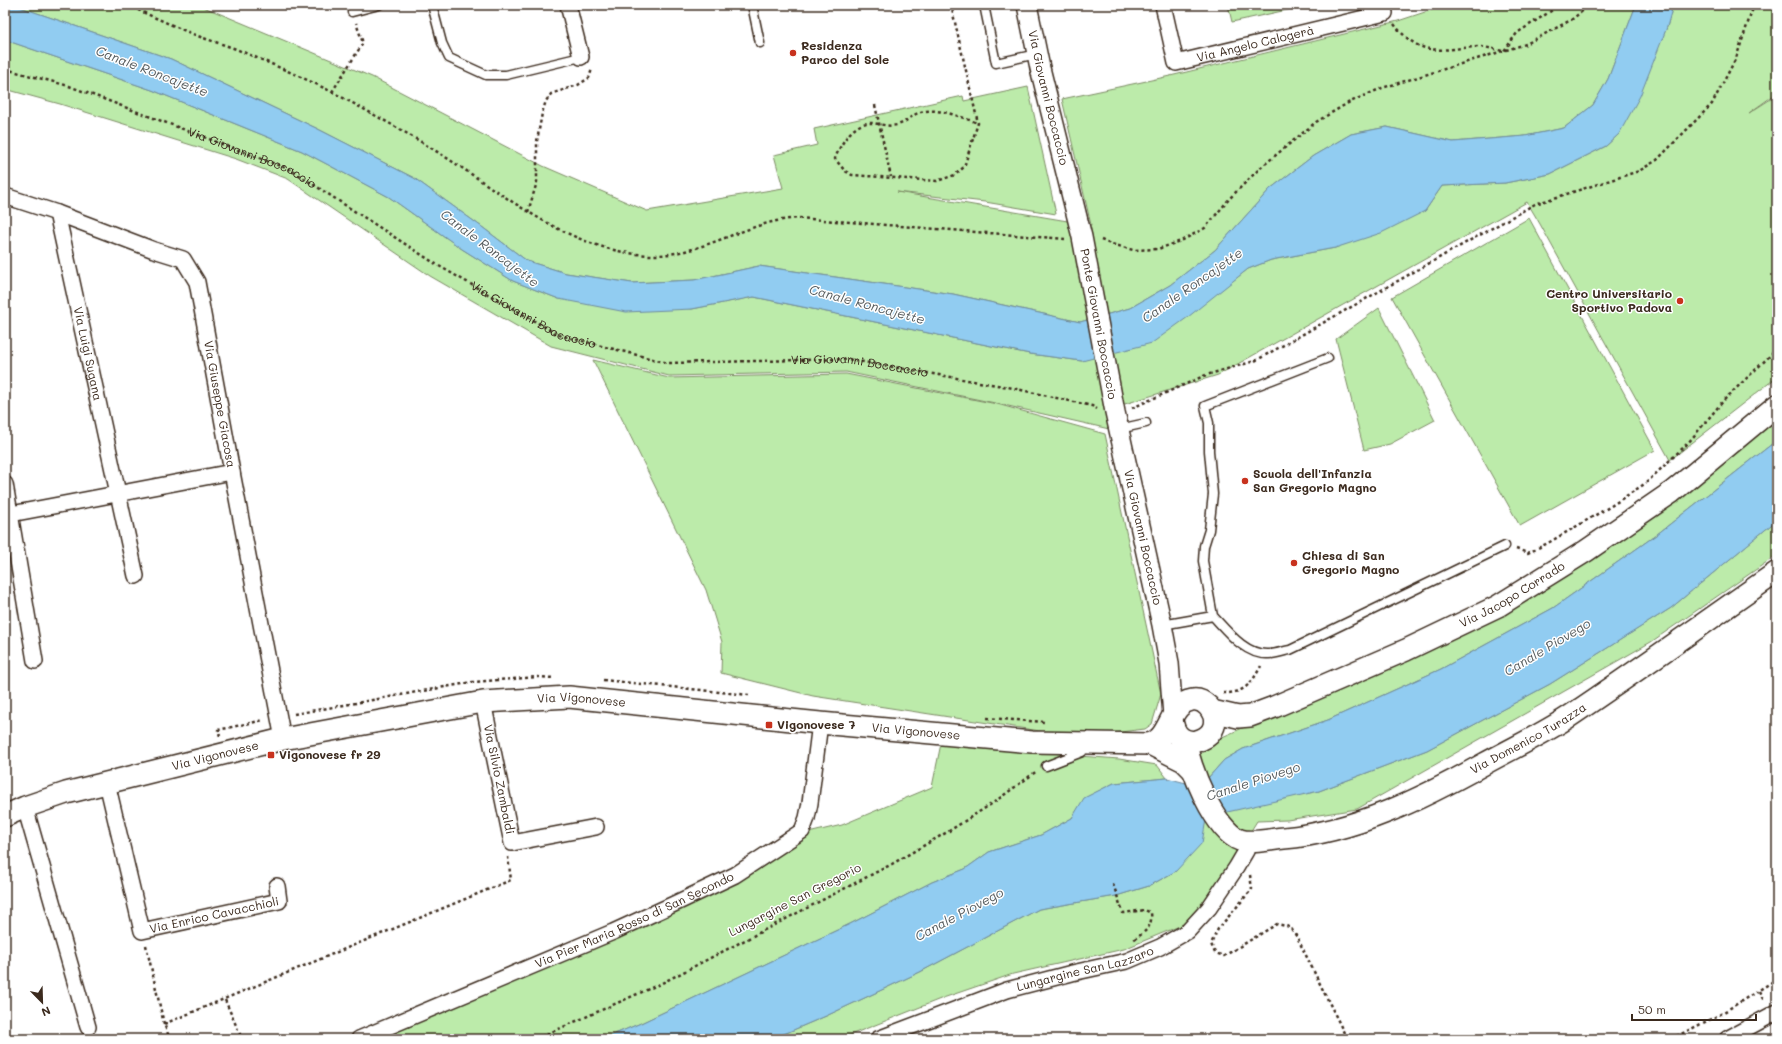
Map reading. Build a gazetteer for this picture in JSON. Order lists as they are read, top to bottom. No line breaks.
{"streets":{"main road":["Via Jacopo Corrado","Via Vigonovese","Via Domenico Turazza"],"street":["Via Angelo Calogerà","Via Giovanni Boccaccio","Ponte Giovanni Boccaccio","Via Luigi Sugana","Via Giuseppe Giacosa","Via Silvio Zambaldi","Via Enrico Cavacchioli","Via Pier Maria Rosso di San Secondo","Lungargine San Lazzaro"],"path":["Lungargine San Gregorio"]},"crossings":[["Via Giovanni Boccaccio","Ponte Giovanni Boccaccio"],["Via Giovanni Boccaccio","Via Jacopo Corrado"],["Via Giovanni Boccaccio","Via Vigonovese"],["Via Luigi Sugana","Via Giuseppe Giacosa"],["Via Giuseppe Giacosa","Via Vigonovese"],["Via Jacopo Corrado","Via Vigonovese"],["Via Vigonovese","Via Silvio Zambaldi"],["Via Vigonovese","Via Enrico Cavacchioli"],["Via Vigonovese","Via Pier Maria Rosso di San Secondo"],["Via Domenico Turazza","Lungargine San Lazzaro"]],"water":["Canale Roncajette","Canale Piovego"],"places":{"other":["Residenza Parco del Sole","Centro Universitario Sportivo Padova","Scuola dell'Infanzia San Gregorio Magno","Chiesa di San Gregorio Magno"],"transit":["Vigonovese 7","Vigonovese fr 29"]},"scale_bar":"50 m","north":"bottom right"}
